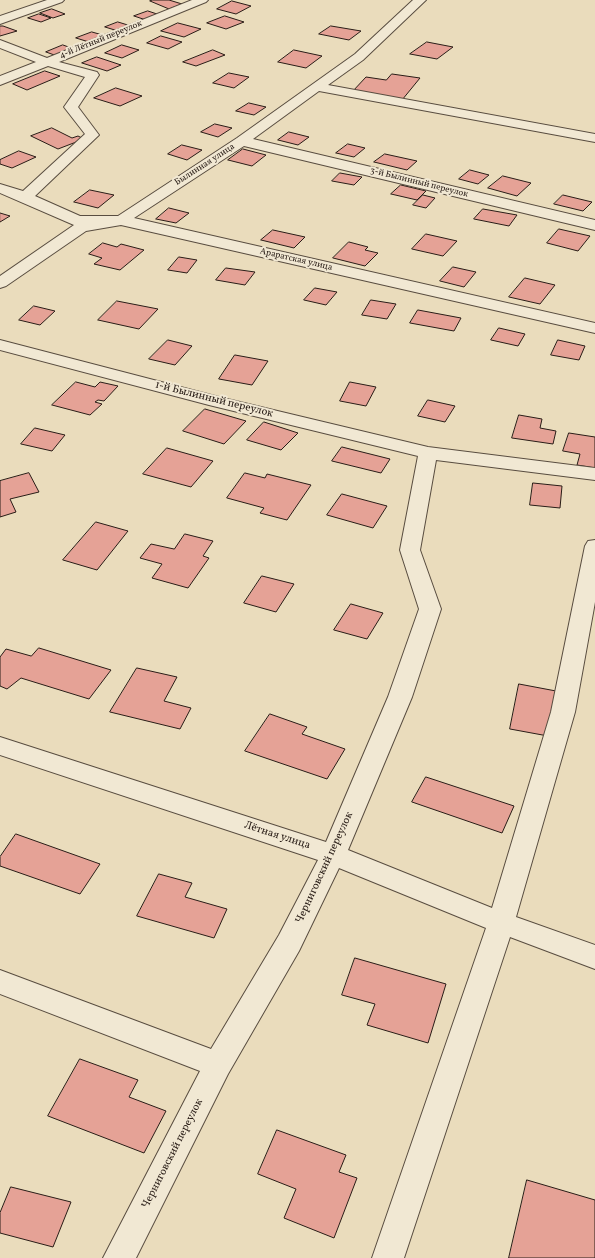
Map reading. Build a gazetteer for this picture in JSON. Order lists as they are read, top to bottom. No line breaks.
{"streets":{"street":["4-й Лётный переулок","Былинная улица","3-й Былинный переулок","Араратская улица","1-й Былинный переулок","Лётная улица","Черниговский переулок"]},"crossings":[["Былинная улица","3-й Былинный переулок"],["Былинная улица","Араратская улица"],["1-й Былинный переулок","Черниговский переулок"],["Лётная улица","Черниговский переулок"]]}
